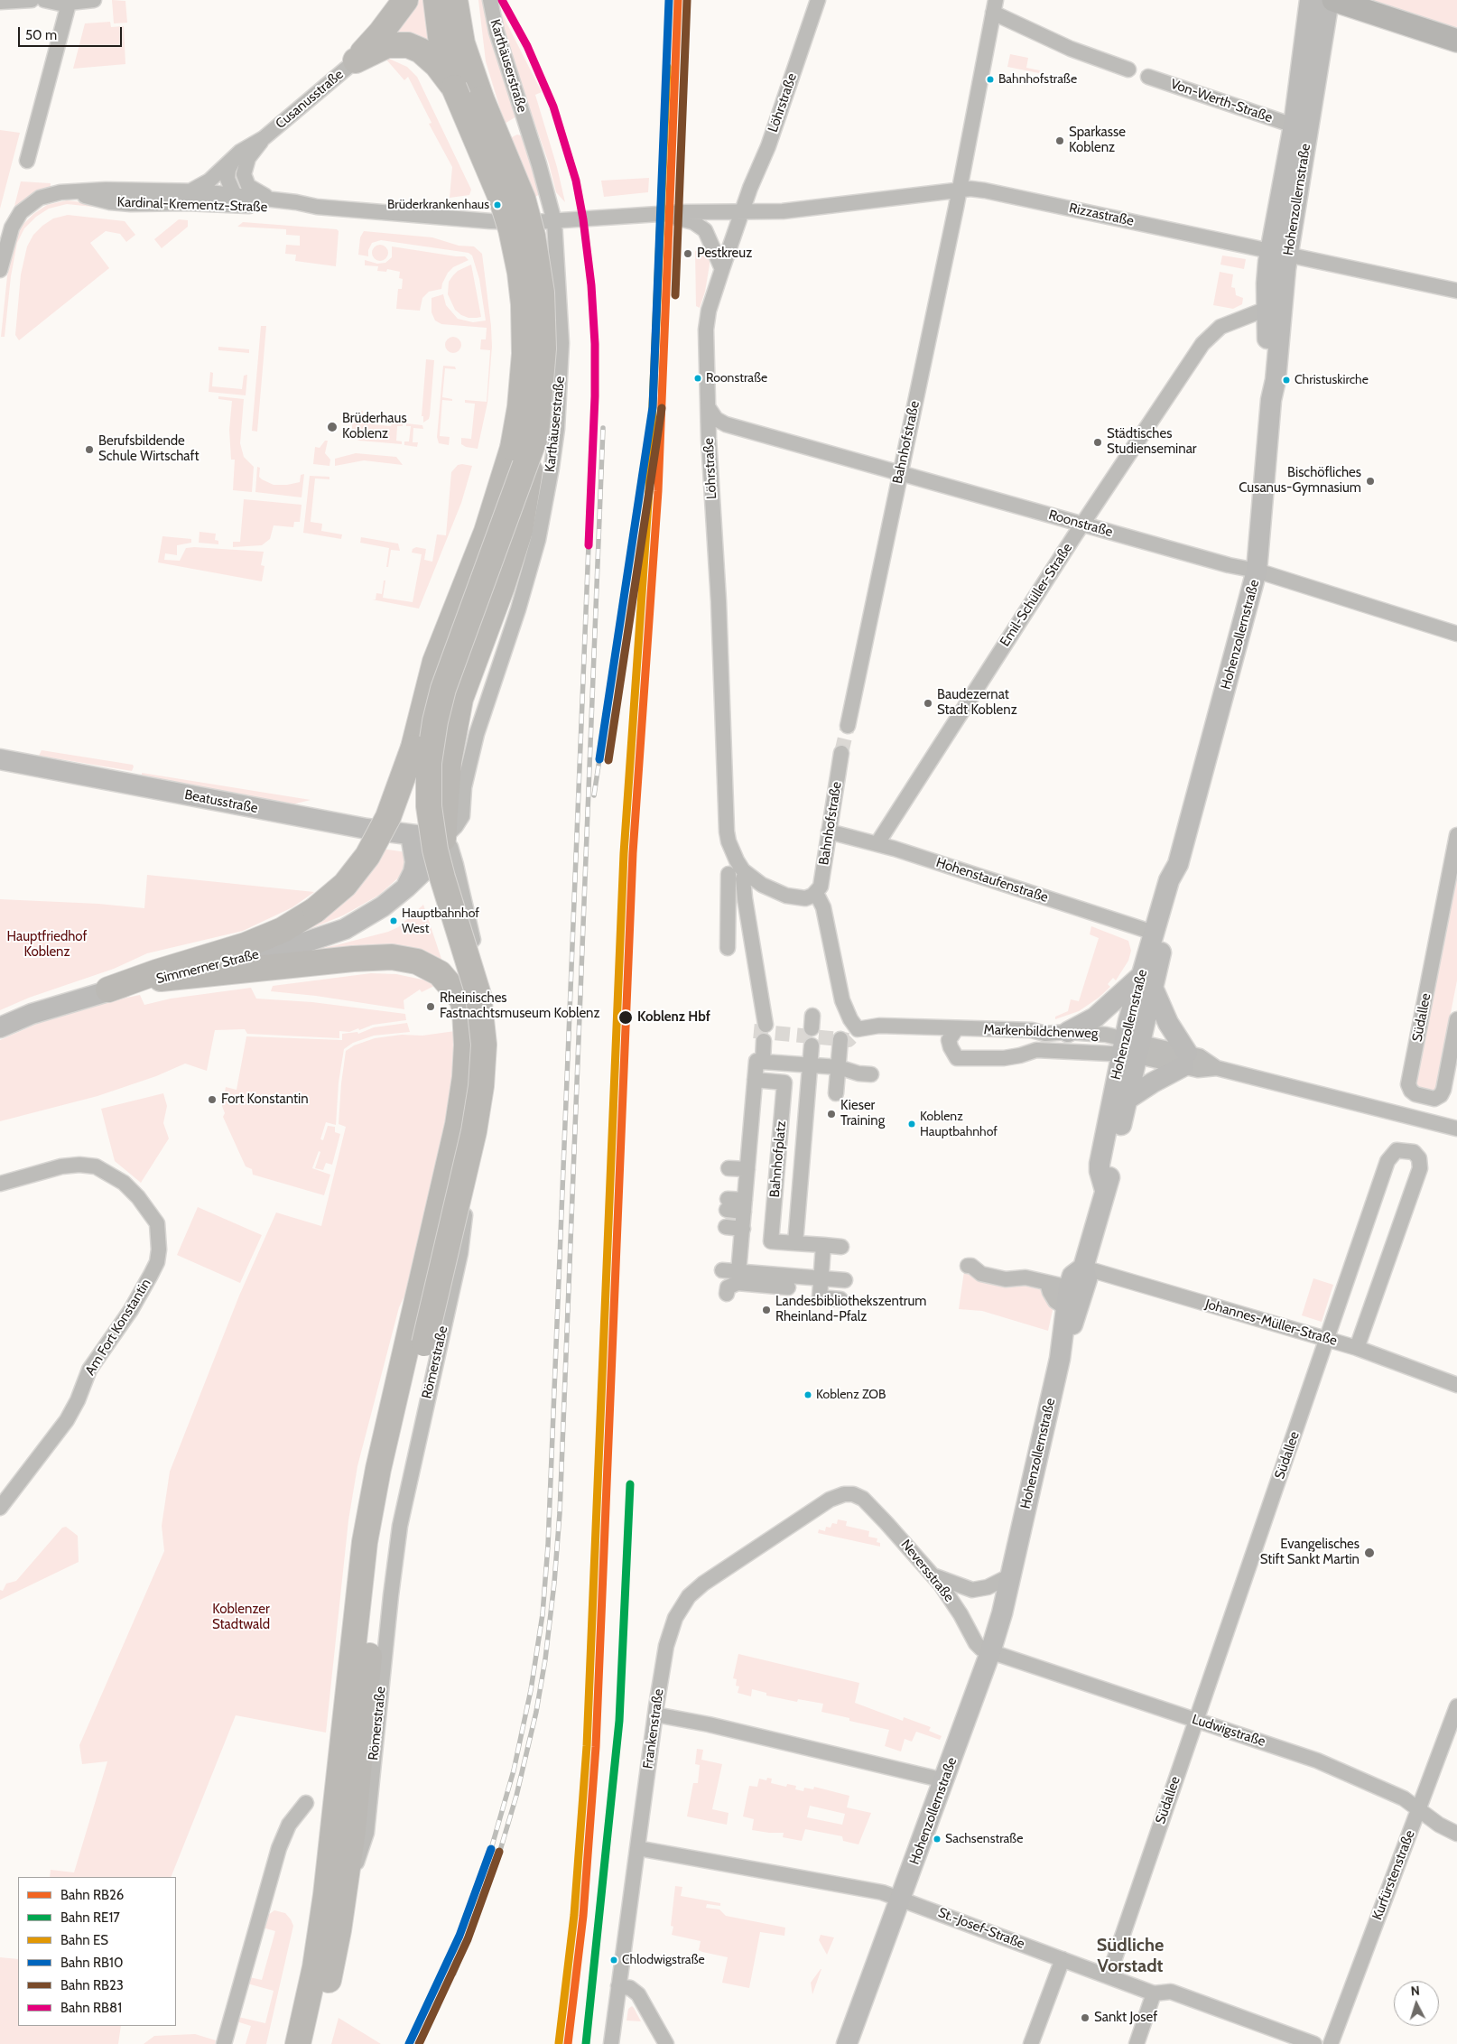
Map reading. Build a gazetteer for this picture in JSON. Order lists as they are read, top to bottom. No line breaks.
{"streets":{"street":["Karthäuserstraße","Cusanusstraße","Von-Werth-Straße","Löhrstraße","Hohenzollernstraße","Kardinal-Krementz-Straße","Rizzastraße","Bahnhofstraße","Roonstraße","Emil-Schüller-Straße","Beatusstraße","Hohenstaufenstraße","Simmerner Straße","Südallee","Markenbildchenweg","Bahnhofplatz","Johannes-Müller-Straße","Am Fort Konstantin","Römerstraße","Neversstraße","Frankenstraße","Ludwigstraße","Kurfürstenstraße","St.-Josef-Straße"]},"crossings":[["Karthäuserstraße","Kardinal-Krementz-Straße"],["Karthäuserstraße","Beatusstraße"],["Karthäuserstraße","Simmerner Straße"],["Karthäuserstraße","Römerstraße"],["Cusanusstraße","Kardinal-Krementz-Straße"],["Von-Werth-Straße","Hohenzollernstraße"],["Löhrstraße","Kardinal-Krementz-Straße"],["Löhrstraße","Rizzastraße"],["Löhrstraße","Bahnhofstraße"],["Löhrstraße","Roonstraße"],["Löhrstraße","Markenbildchenweg"],["Hohenzollernstraße","Rizzastraße"],["Hohenzollernstraße","Roonstraße"],["Hohenzollernstraße","Emil-Schüller-Straße"],["Hohenzollernstraße","Hohenstaufenstraße"],["Hohenzollernstraße","Markenbildchenweg"],["Hohenzollernstraße","Johannes-Müller-Straße"],["Hohenzollernstraße","Neversstraße"],["Hohenzollernstraße","Ludwigstraße"],["Hohenzollernstraße","St.-Josef-Straße"],["Kardinal-Krementz-Straße","Rizzastraße"],["Rizzastraße","Bahnhofstraße"],["Bahnhofstraße","Roonstraße"],["Bahnhofstraße","Hohenstaufenstraße"],["Bahnhofstraße","Markenbildchenweg"],["Roonstraße","Emil-Schüller-Straße"],["Emil-Schüller-Straße","Hohenstaufenstraße"],["Beatusstraße","Simmerner Straße"],["Beatusstraße","Römerstraße"],["Simmerner Straße","Römerstraße"],["Südallee","Johannes-Müller-Straße"],["Südallee","Ludwigstraße"],["Südallee","St.-Josef-Straße"],["Neversstraße","Frankenstraße"],["Neversstraße","Ludwigstraße"],["Frankenstraße","St.-Josef-Straße"],["Ludwigstraße","Kurfürstenstraße"]],"districts":["Südliche Vorstadt"],"parks":["Hauptfriedhof Koblenz","Koblenzer Stadtwald"],"places":["Bahnhofstraße","Sparkasse Koblenz","Brüderkrankenhaus","Pestkreuz","Roonstraße","Christuskirche","Brüderhaus Koblenz","Städtisches Studienseminar","Berufsbildende Schule Wirtschaft","Bischöfliches Cusanus-Gymnasium","Baudezernat Stadt Koblenz","Hauptbahnhof West","Rheinisches Fastnachtsmuseum Koblenz","Koblenz Hbf","Fort Konstantin","Kieser Training","Koblenz Hauptbahnhof","Landesbibliothekszentrum Rheinland-Pfalz","Koblenz ZOB","Evangelisches Stift Sankt Martin","Sachsenstraße","Chlodwigstraße","Sankt Josef"],"lines":["rail line RB26","rail line RB10","rail line RB23","rail line RB81","rail line ES","rail line RE17"],"legend":["Bahn RB26","Bahn RE17","Bahn ES","Bahn RB10","Bahn RB23","Bahn RB81"],"scale_bar":"50 m","north":"top"}
